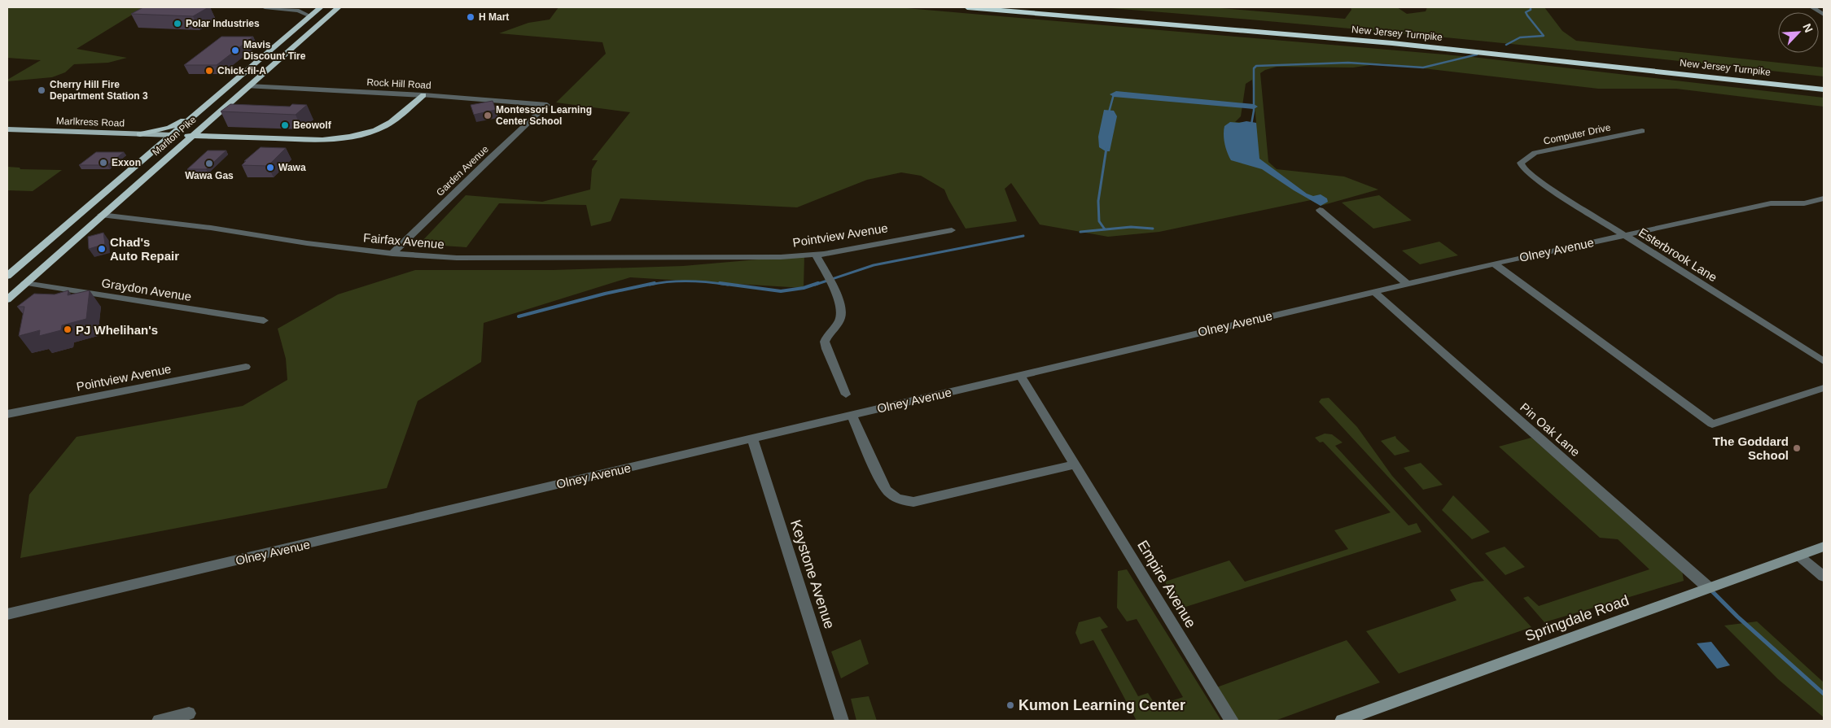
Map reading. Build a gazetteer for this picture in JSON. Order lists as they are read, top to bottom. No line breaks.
{"streets":{"highway":["New Jersey Turnpike","Marlton Pike"],"main road":["Marlkress Road","Springdale Road"],"street":["Rock Hill Road","Computer Drive","Garden Avenue","Pointview Avenue","Fairfax Avenue","Olney Avenue","Esterbrook Lane","Graydon Avenue","Pin Oak Lane","Keystone Avenue","Empire Avenue"]},"crossings":[["Rock Hill Road","Marlton Pike"],["Rock Hill Road","Garden Avenue"],["Marlkress Road","Marlton Pike"],["Computer Drive","Esterbrook Lane"],["Marlton Pike","Fairfax Avenue"],["Marlton Pike","Graydon Avenue"],["Garden Avenue","Fairfax Avenue"],["Pointview Avenue","Fairfax Avenue"],["Olney Avenue","Esterbrook Lane"],["Olney Avenue","Pin Oak Lane"],["Olney Avenue","Keystone Avenue"],["Olney Avenue","Empire Avenue"],["Pin Oak Lane","Springdale Road"]],"places":["H Mart","Polar Industries","Mavis Discount Tire","Chick-fil-A","Cherry Hill Fire Department Station 3","Montessori Learning Center School","Beowolf","Exxon","Wawa Gas","Wawa","Chad's Auto Repair","PJ Whelihan's","The Goddard School","Kumon Learning Center"],"north":"top right"}
